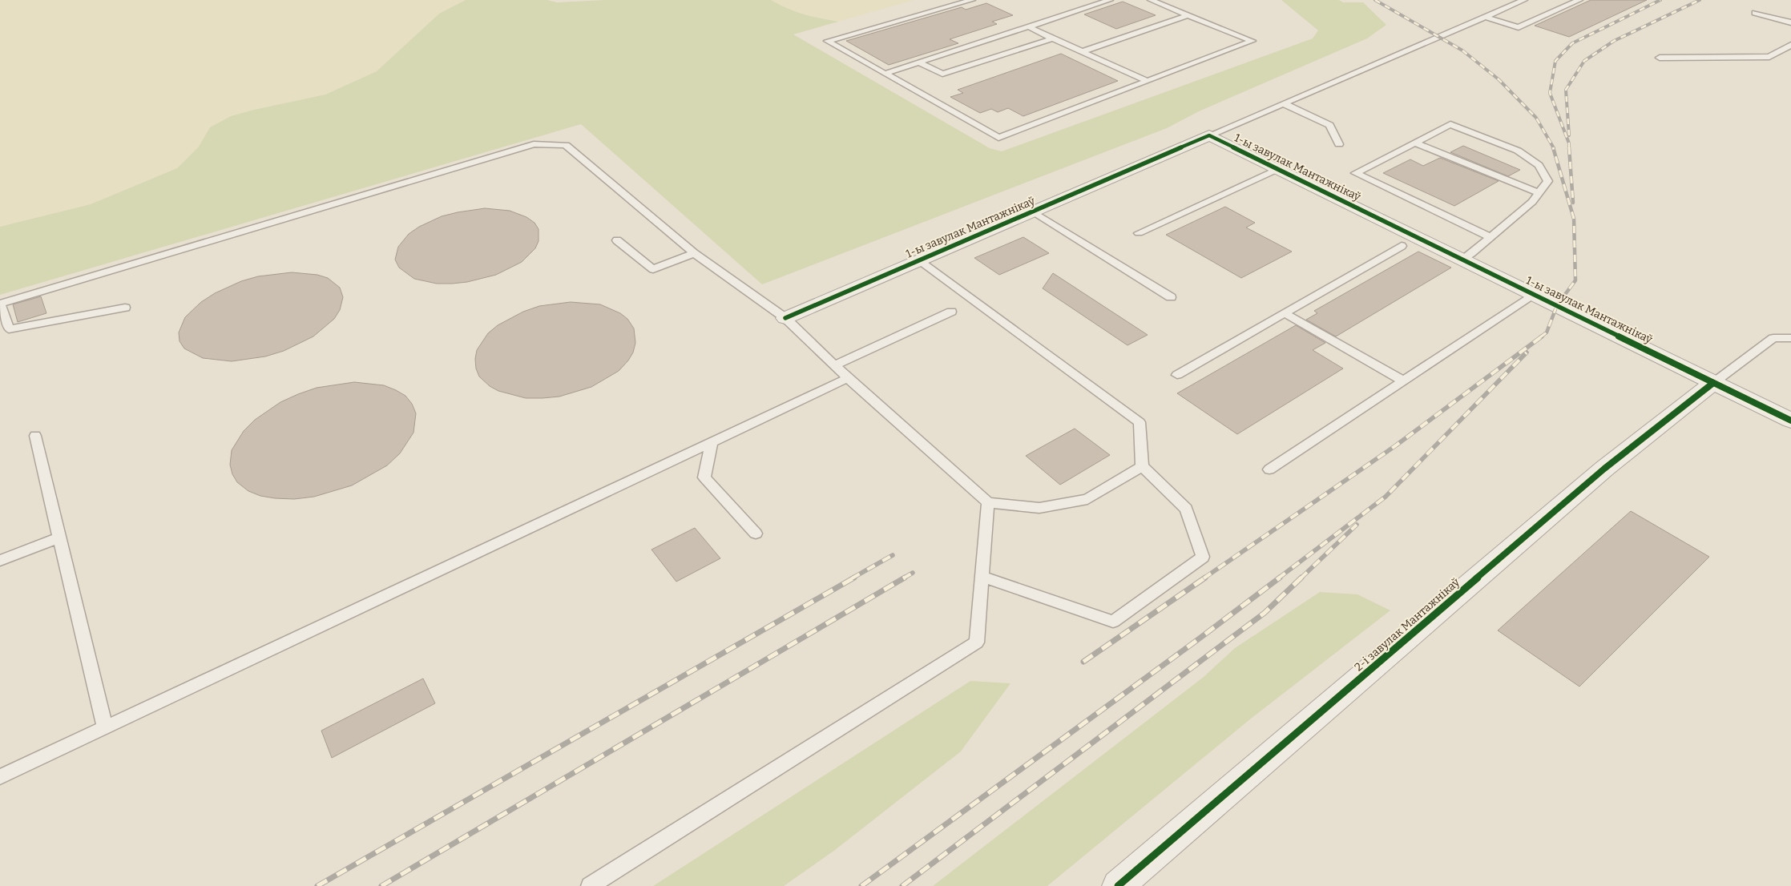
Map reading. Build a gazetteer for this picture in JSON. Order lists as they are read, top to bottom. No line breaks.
{"streets":{"street":["1-ы завулак Мантажнікаў","2-і завулак Мантажнікаў"]},"crossings":[["1-ы завулак Мантажнікаў","2-і завулак Мантажнікаў"]]}
